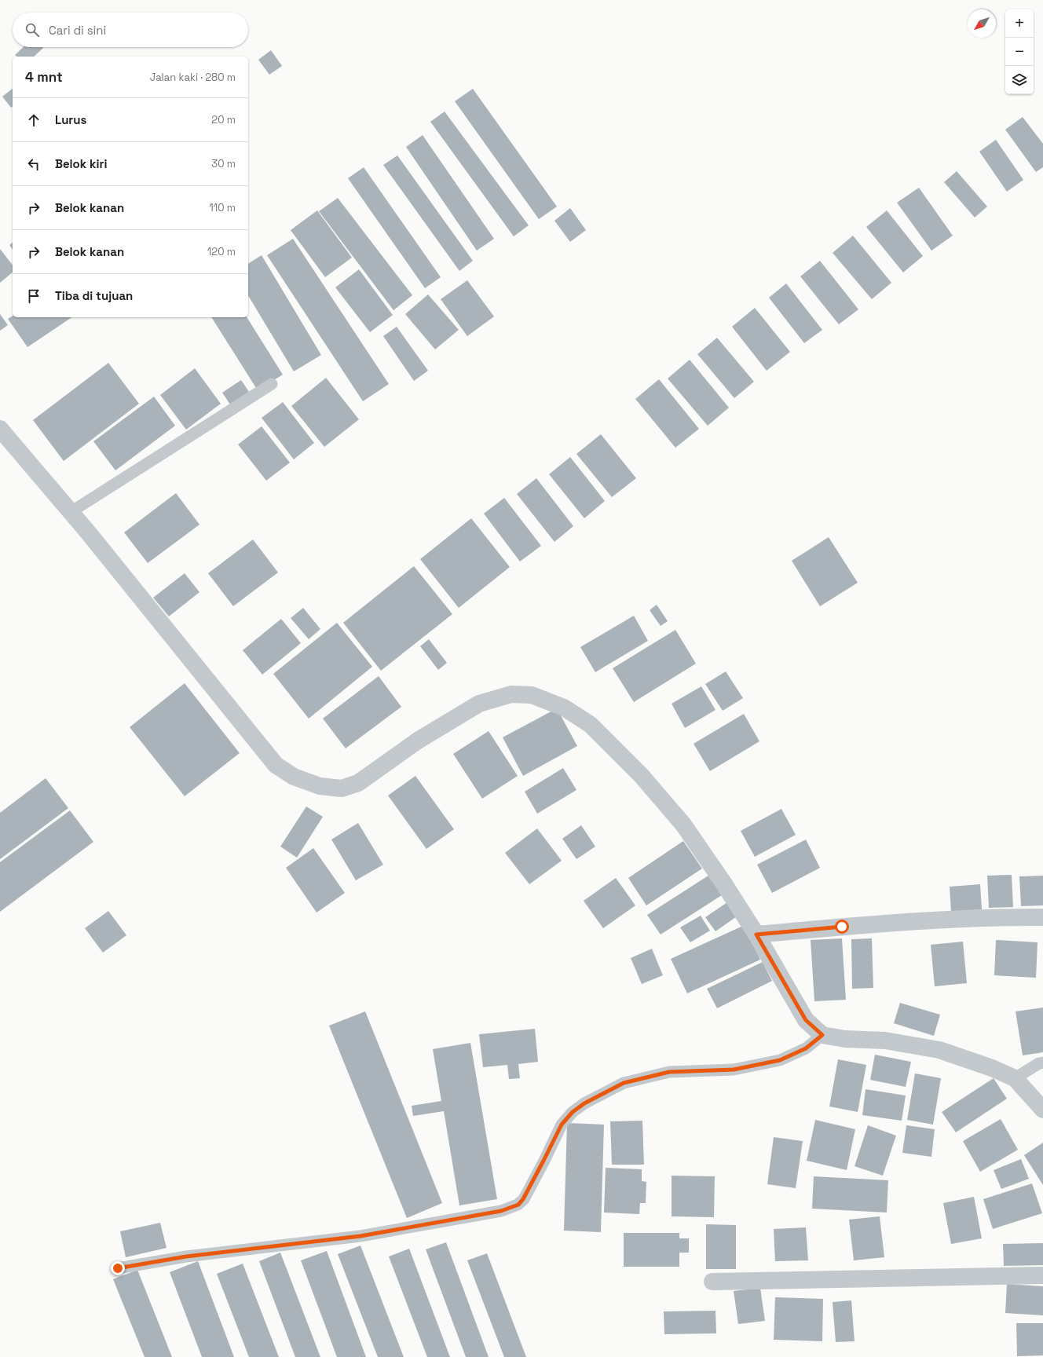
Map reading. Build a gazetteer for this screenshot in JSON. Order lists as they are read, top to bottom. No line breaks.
{"north":"bottom left","page":{"map_buttons":["+","−"],"search":"Cari di sini","heading":["4 mnt","Jalan kaki · 280 m"],"list":[["Lurus","20 m"],["Belok kiri","30 m"],["Belok kanan","110 m"],["Belok kanan","120 m"],"Tiba di tujuan"]}}
